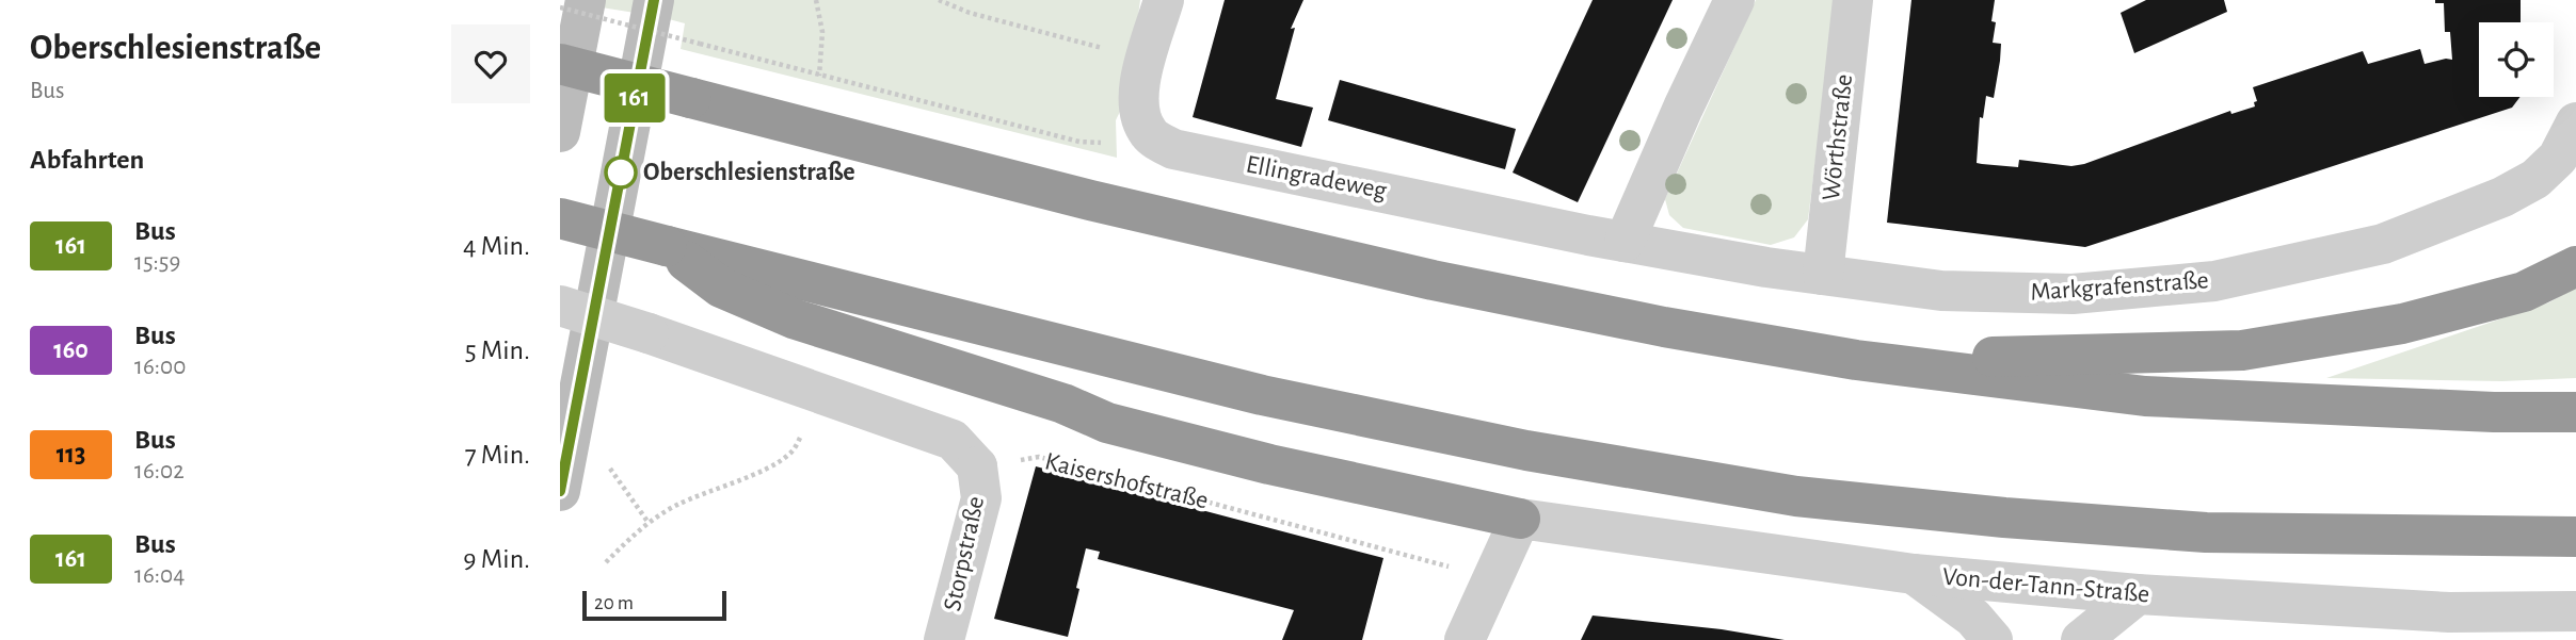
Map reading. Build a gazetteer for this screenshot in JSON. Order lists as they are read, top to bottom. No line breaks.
{"streets":{"street":["Wörthstraße","Ellingradeweg","Markgrafenstraße","Storpstraße","Von-der-Tann-Straße"],"path":["Kaisershofstraße"]},"crossings":[["Wörthstraße","Markgrafenstraße"],["Ellingradeweg","Markgrafenstraße"],["Kaisershofstraße","Storpstraße"]],"places":["Oberschlesienstraße"],"lines":["bus line 161"],"scale_bar":"20 m","page":{"heading":[["Oberschlesienstraße","Bus"],"Abfahrten"],"on_map":"161","list":[{"mark":"161","name":"Bus","note":"15:59","value":"4 Min."},{"mark":"160","name":"Bus","note":"16:00","value":"5 Min."},{"mark":"113","name":"Bus","note":"16:02","value":"7 Min."},{"mark":"161","name":"Bus","note":"16:04","value":"9 Min."}],"scale":"20 m"}}
